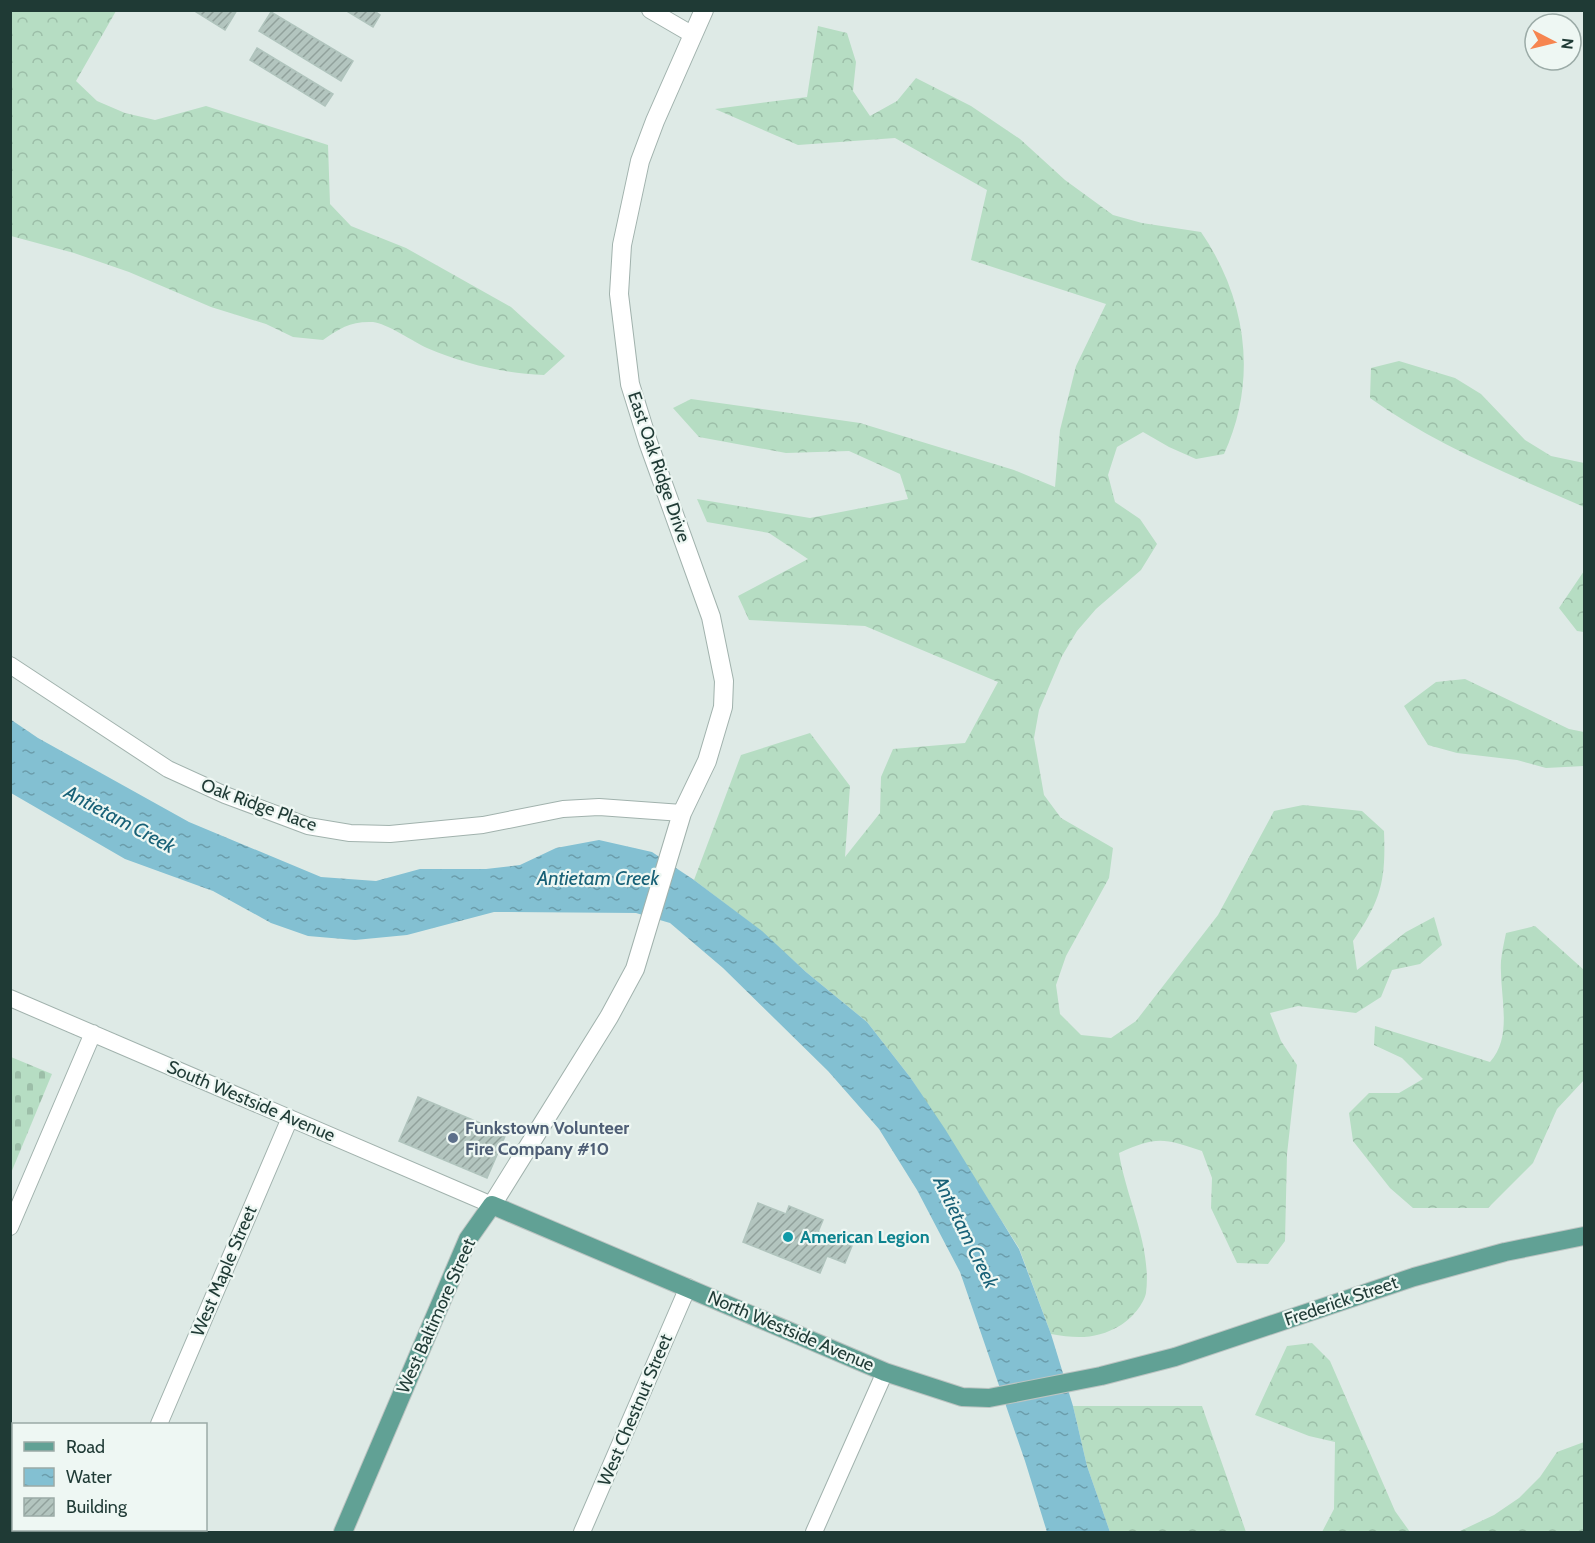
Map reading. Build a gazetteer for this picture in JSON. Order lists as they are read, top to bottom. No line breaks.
{"streets":{"main road":["Frederick Street","West Baltimore Street","North Westside Avenue"],"street":["East Oak Ridge Drive","Oak Ridge Place","South Westside Avenue","West Maple Street","West Chestnut Street"]},"crossings":[["East Oak Ridge Drive","Oak Ridge Place"],["East Oak Ridge Drive","West Baltimore Street"],["South Westside Avenue","West Maple Street"],["South Westside Avenue","West Baltimore Street"],["South Westside Avenue","North Westside Avenue"],["Frederick Street","North Westside Avenue"],["West Baltimore Street","North Westside Avenue"],["North Westside Avenue","West Chestnut Street"]],"water":["Antietam Creek"],"places":["Funkstown Volunteer Fire Company #10","American Legion"],"legend":["Road","Water","Building"],"north":"right"}
